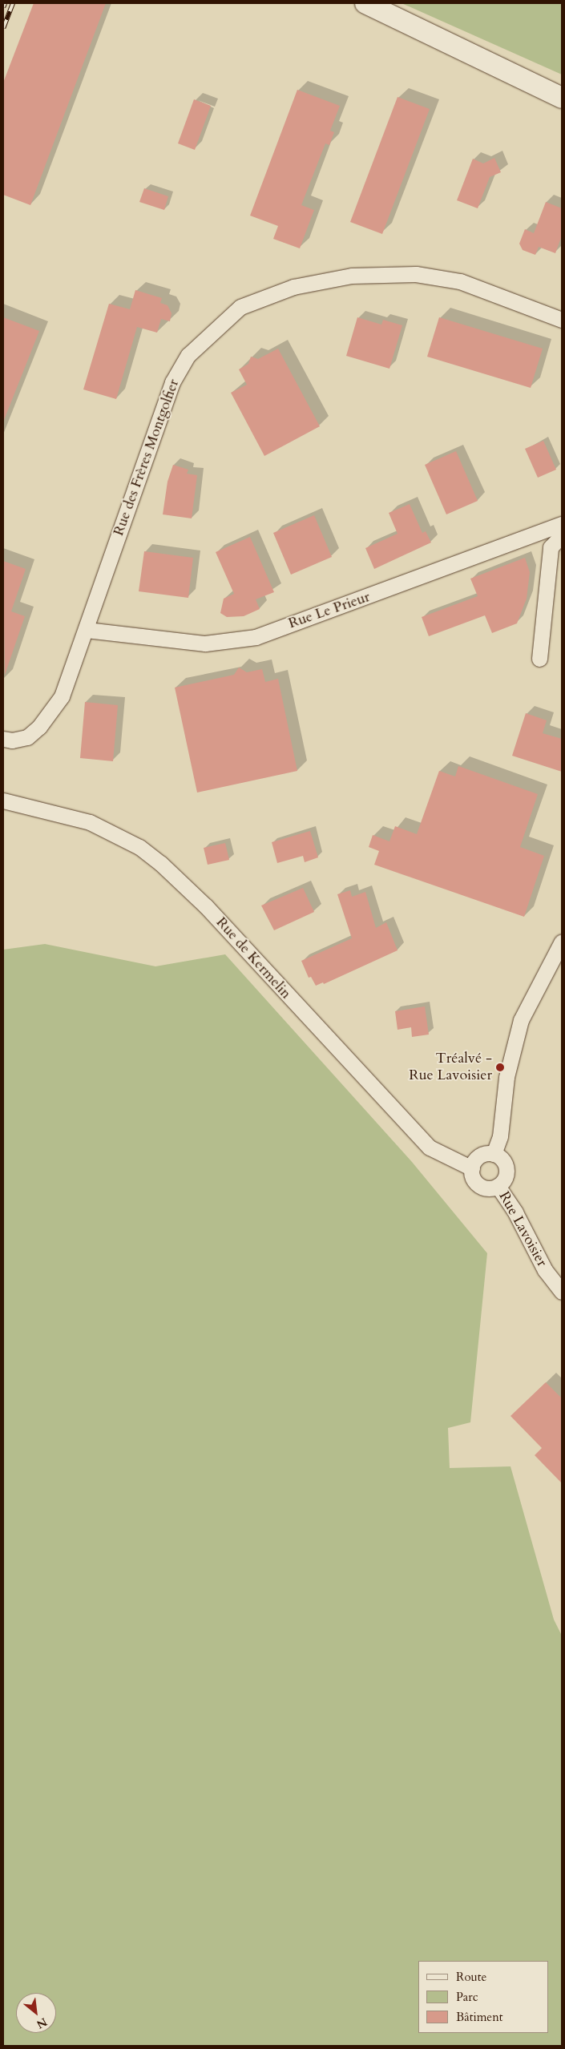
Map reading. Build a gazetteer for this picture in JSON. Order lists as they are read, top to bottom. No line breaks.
{"streets":{"street":["Rue des Frères Montgolfier","Rue Le Prieur","Rue de Kermelin","Rue Lavoisier"]},"crossings":[["Rue des Frères Montgolfier","Rue Le Prieur"],["Rue de Kermelin","Rue Lavoisier"]],"places":["Tréalvé - Rue Lavoisier"],"legend":["Route","Parc","Bâtiment"],"north":"bottom right"}
